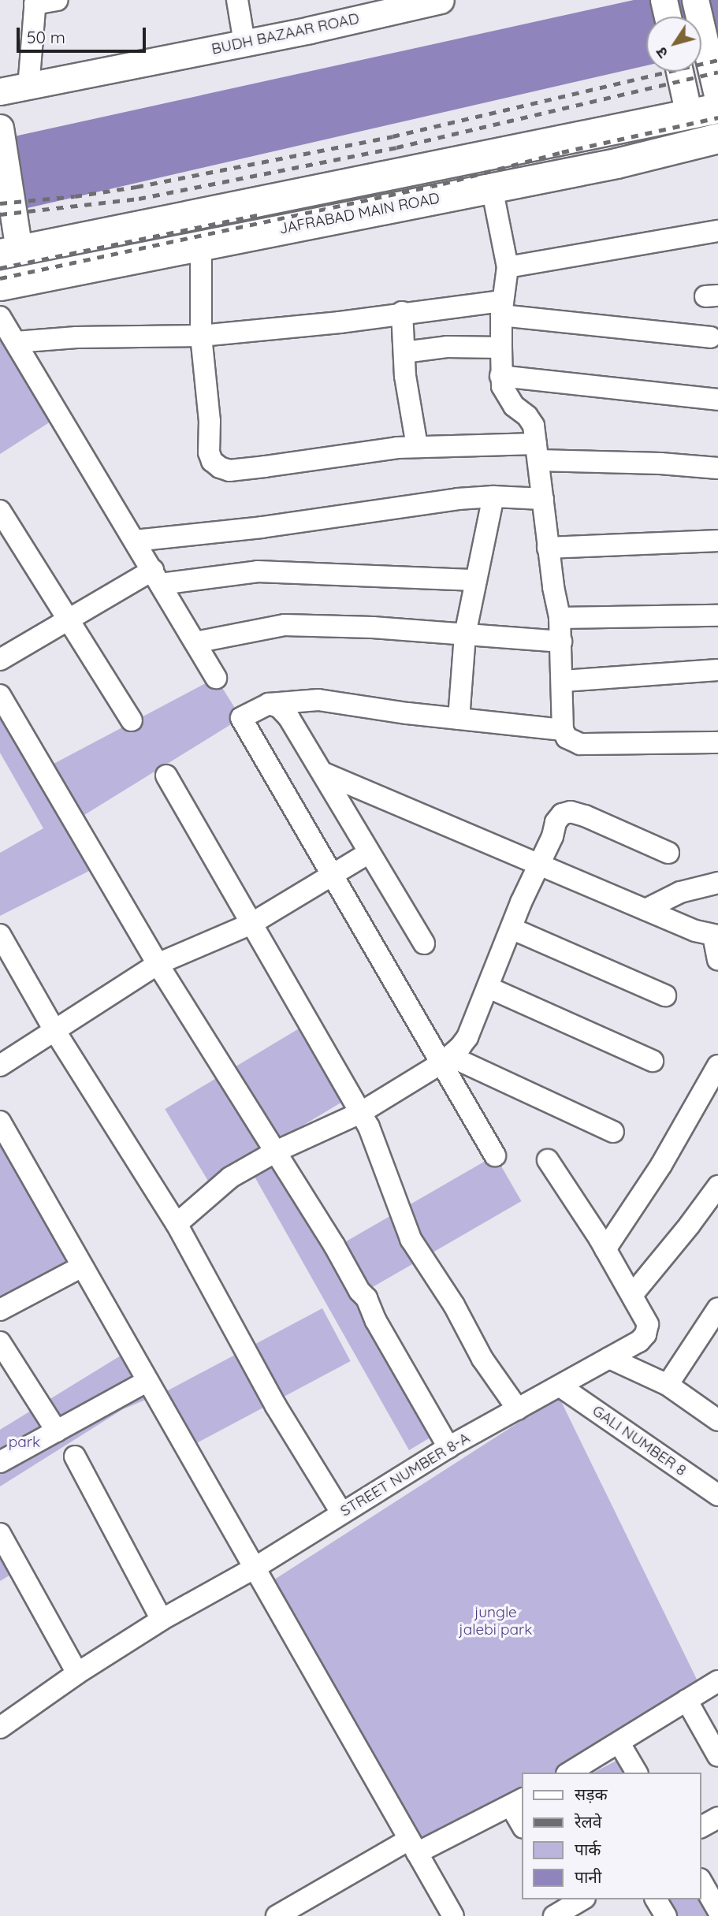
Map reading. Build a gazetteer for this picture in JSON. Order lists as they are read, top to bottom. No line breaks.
{"streets":{"main road":["JAFRABAD MAIN ROAD"],"street":["BUDH BAZAAR ROAD","GALI NUMBER 8","STREET NUMBER 8-A"]},"crossings":[["GALI NUMBER 8","STREET NUMBER 8-A"]],"parks":["park","jungle jalebi park"],"legend":["सड़क","रेलवे","पार्क","पानी"],"scale_bar":"50 m","north":"bottom left"}
